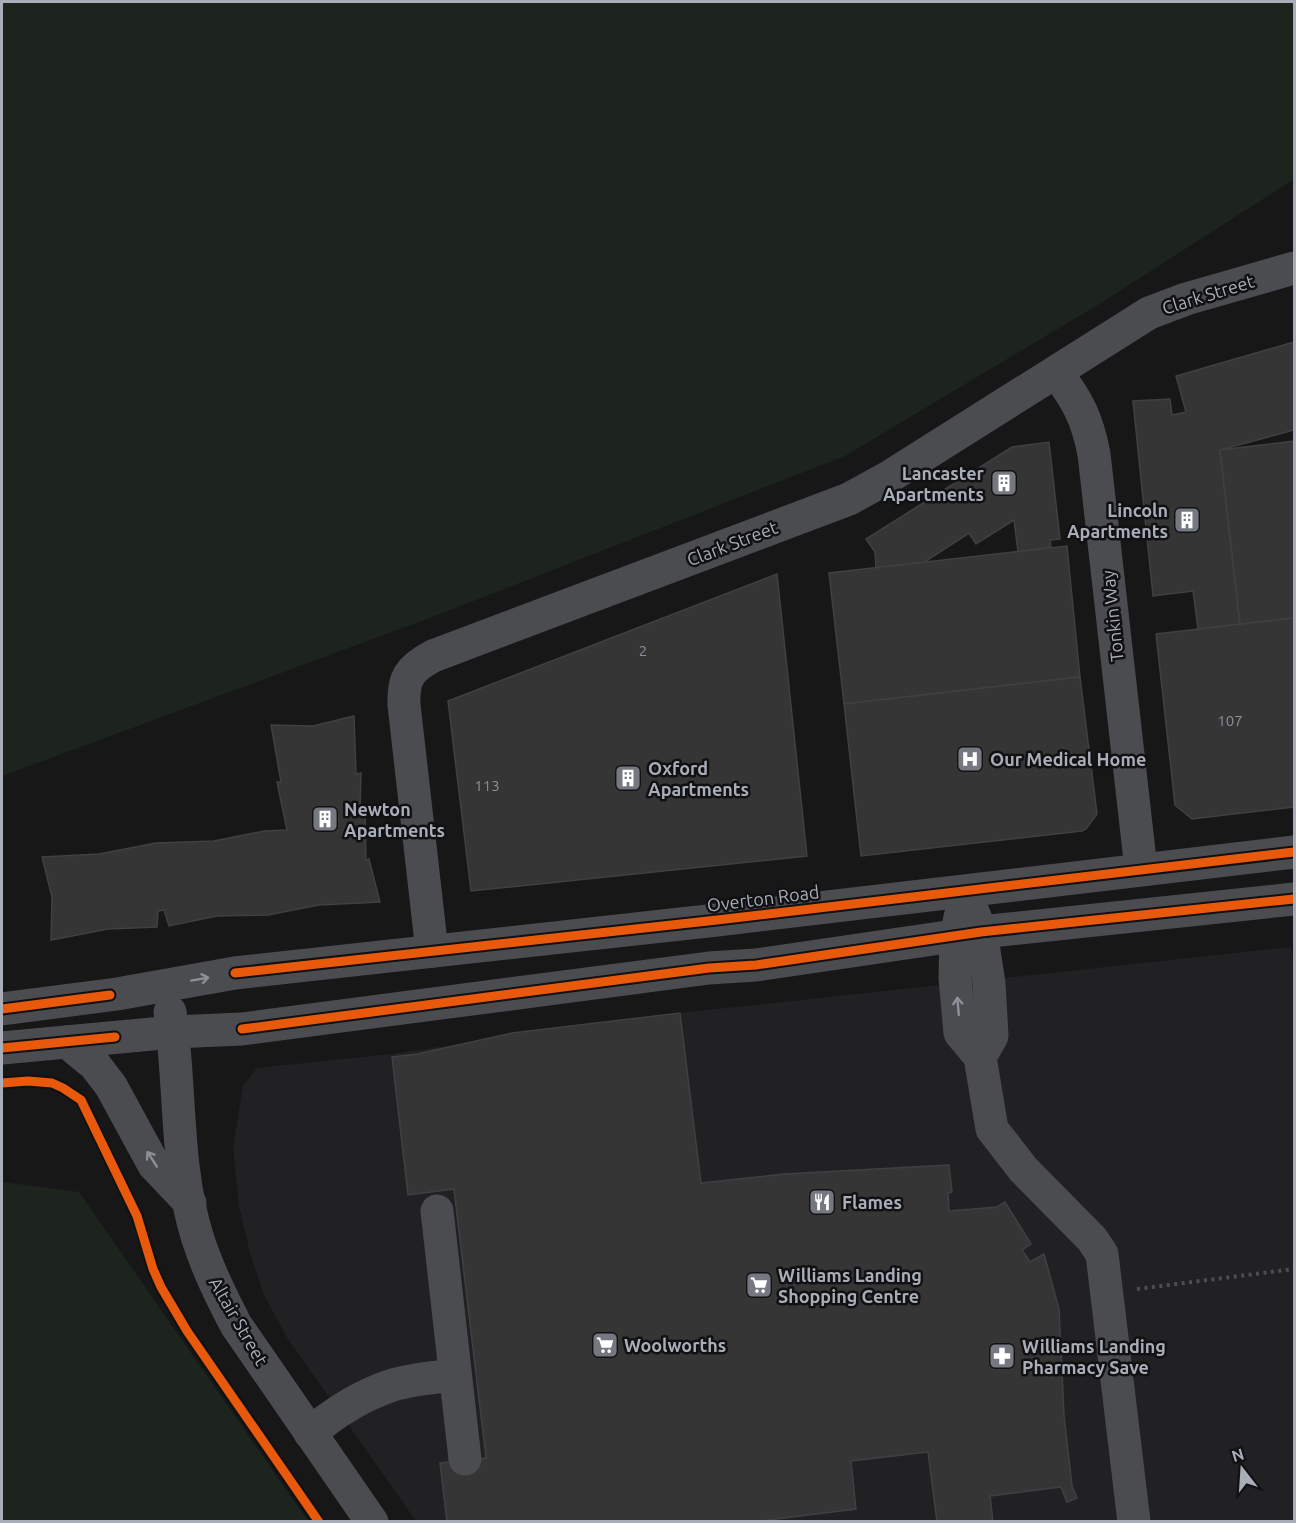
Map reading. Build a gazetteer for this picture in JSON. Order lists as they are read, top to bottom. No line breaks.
{"streets":{"street":["Clark Street","Tonkin Way","Overton Road","Altair Street"]},"crossings":[["Clark Street","Tonkin Way"],["Clark Street","Overton Road"],["Tonkin Way","Overton Road"],["Overton Road","Altair Street"]],"places":{"building":["Lancaster Apartments","Lincoln Apartments","Oxford Apartments","Newton Apartments"],"hospital":["Our Medical Home"],"restaurant":["Flames"],"supermarket":["Williams Landing Shopping Centre","Woolworths"],"pharmacy":["Williams Landing Pharmacy Save"]},"house_numbers":["2","107","113"],"north":"top"}
